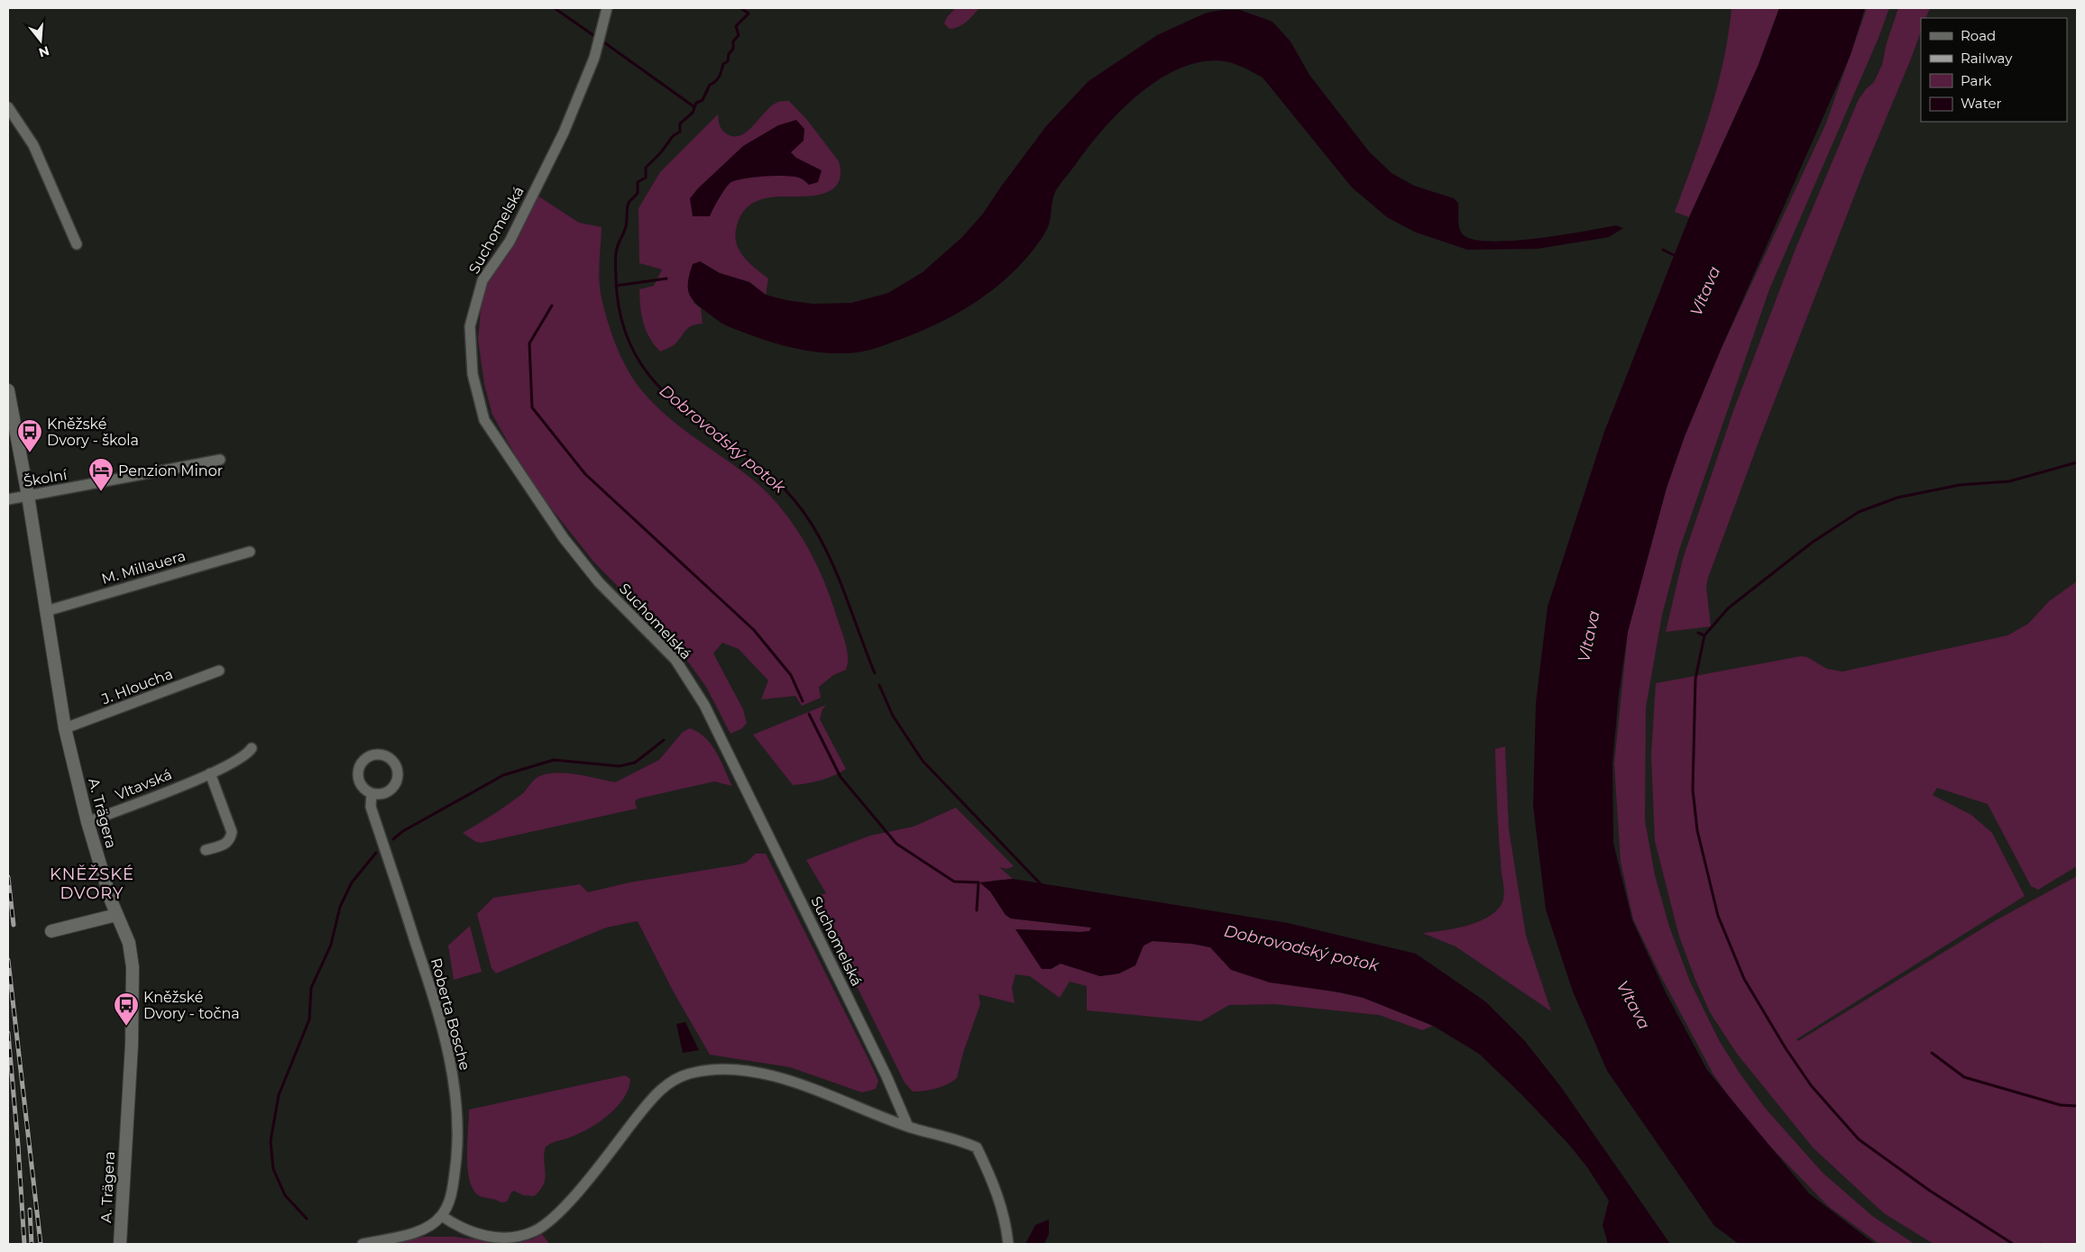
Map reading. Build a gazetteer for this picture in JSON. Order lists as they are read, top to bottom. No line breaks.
{"streets":{"street":["Suchomelská","Školní","M. Millauera","J. Hloucha","Vltavská","A. Trägera","Roberta Bosche"]},"crossings":[["Školní","A. Trägera"],["M. Millauera","A. Trägera"],["J. Hloucha","A. Trägera"],["Vltavská","A. Trägera"]],"districts":["KNĚŽSKÉ DVORY"],"water":["Vltava","Dobrovodský potok"],"places":{"bus stop":["Kněžské Dvory - škola","Kněžské Dvory - točna"],"hotel":["Penzion Minor"]},"legend":["Road","Railway","Park","Water"],"north":"bottom"}
